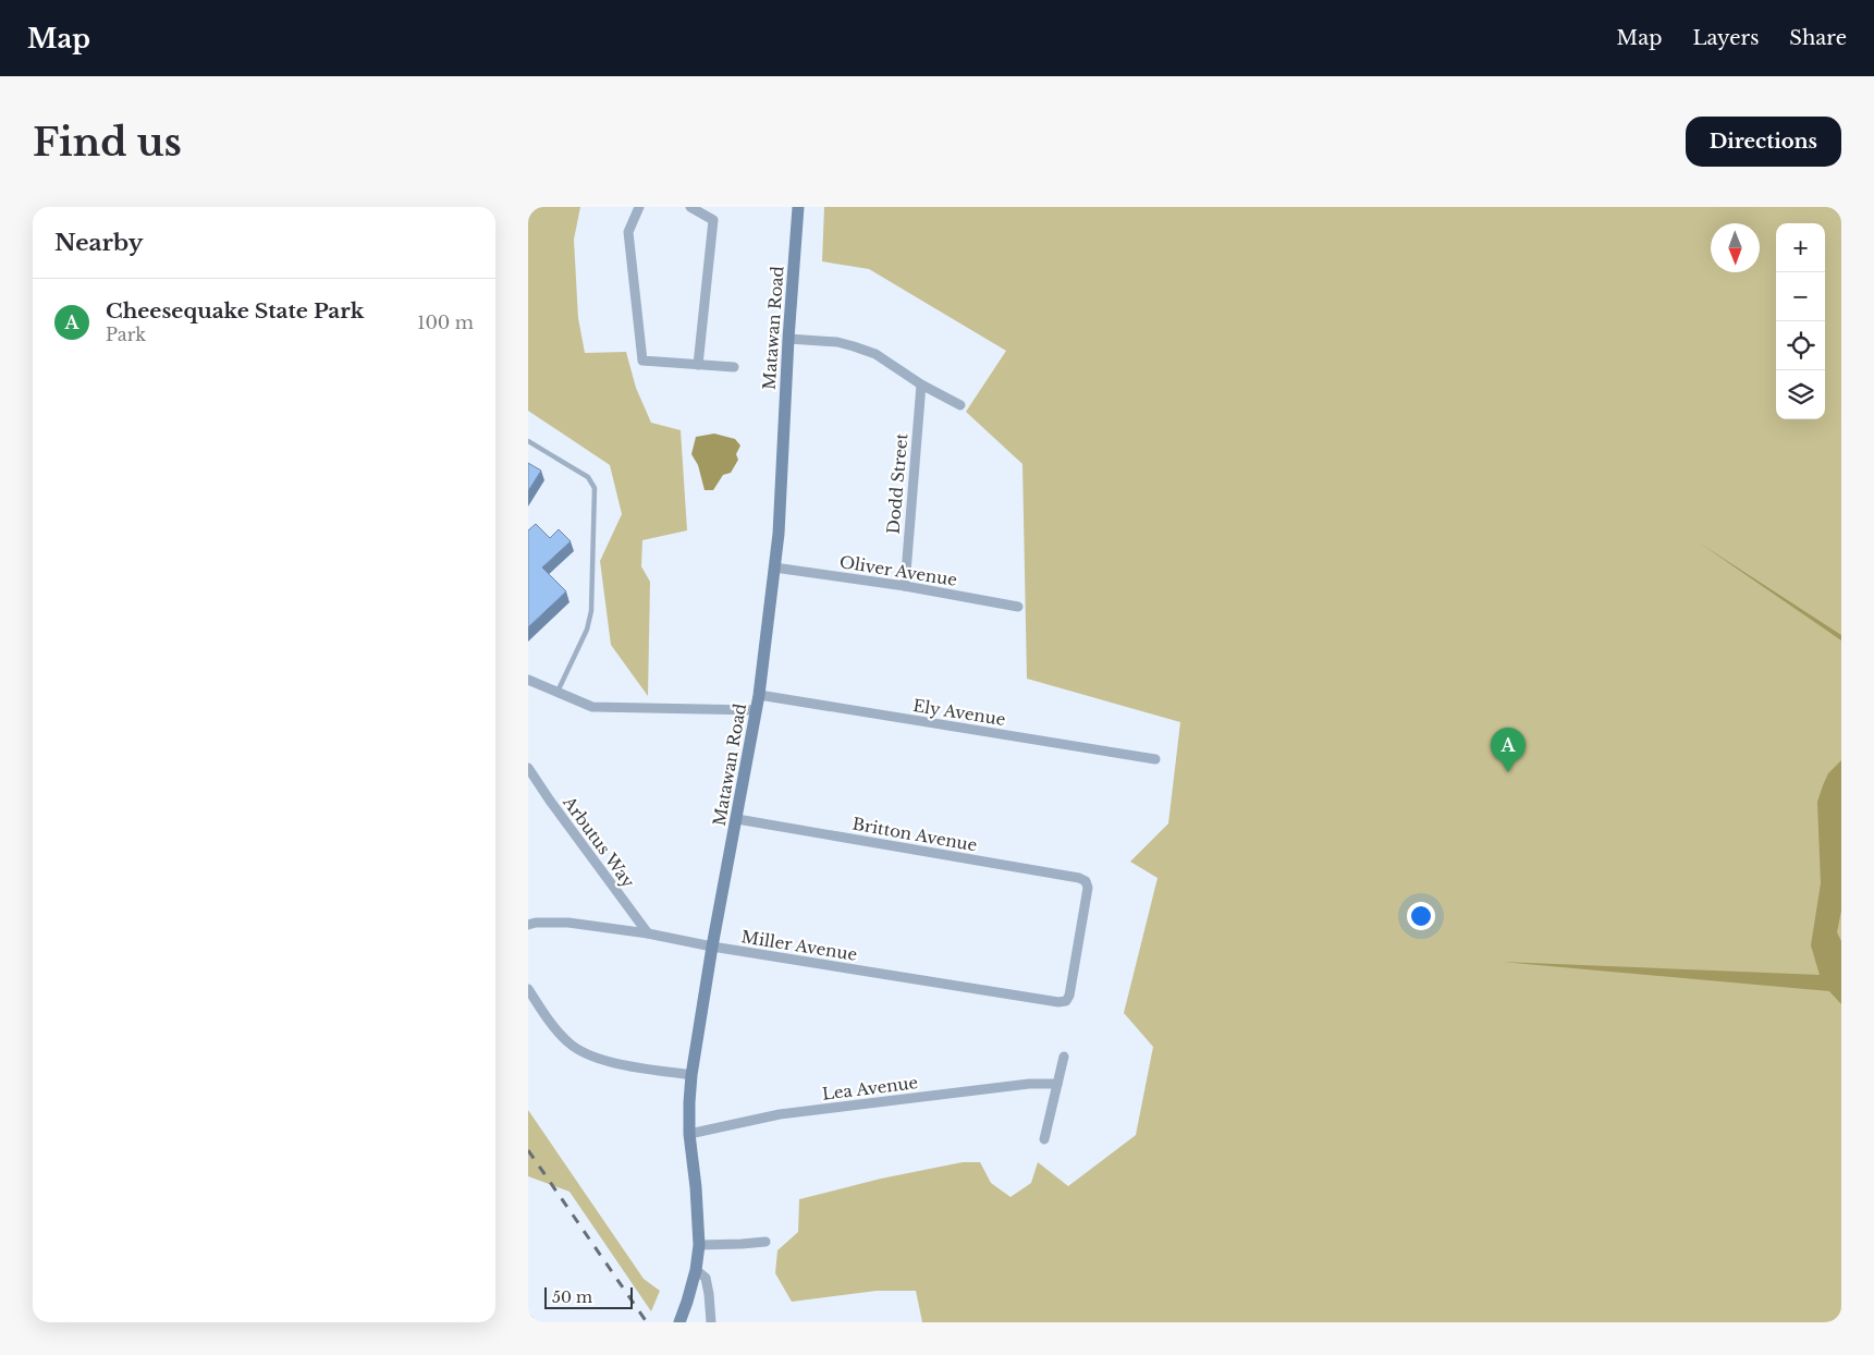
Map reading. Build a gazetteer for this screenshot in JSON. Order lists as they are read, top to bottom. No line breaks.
{"streets":{"main road":["Matawan Road"],"street":["Dodd Street","Oliver Avenue","Ely Avenue","Britton Avenue","Arbutus Way","Miller Avenue","Lea Avenue"]},"crossings":[["Matawan Road","Oliver Avenue"],["Matawan Road","Ely Avenue"],["Matawan Road","Britton Avenue"],["Matawan Road","Miller Avenue"],["Matawan Road","Lea Avenue"],["Dodd Street","Oliver Avenue"],["Britton Avenue","Miller Avenue"],["Arbutus Way","Miller Avenue"]],"scale_bar":"50 m","north":"bottom","page":{"header":"Map","nav":["Map","Layers","Share"],"buttons":"Directions","title":"Find us","heading":"Nearby","map_buttons":["+","−"],"list":[{"mark":"A","name":"Cheesequake State Park","note":"Park","value":"100 m"}],"pins":"A","scale":"50 m"}}
